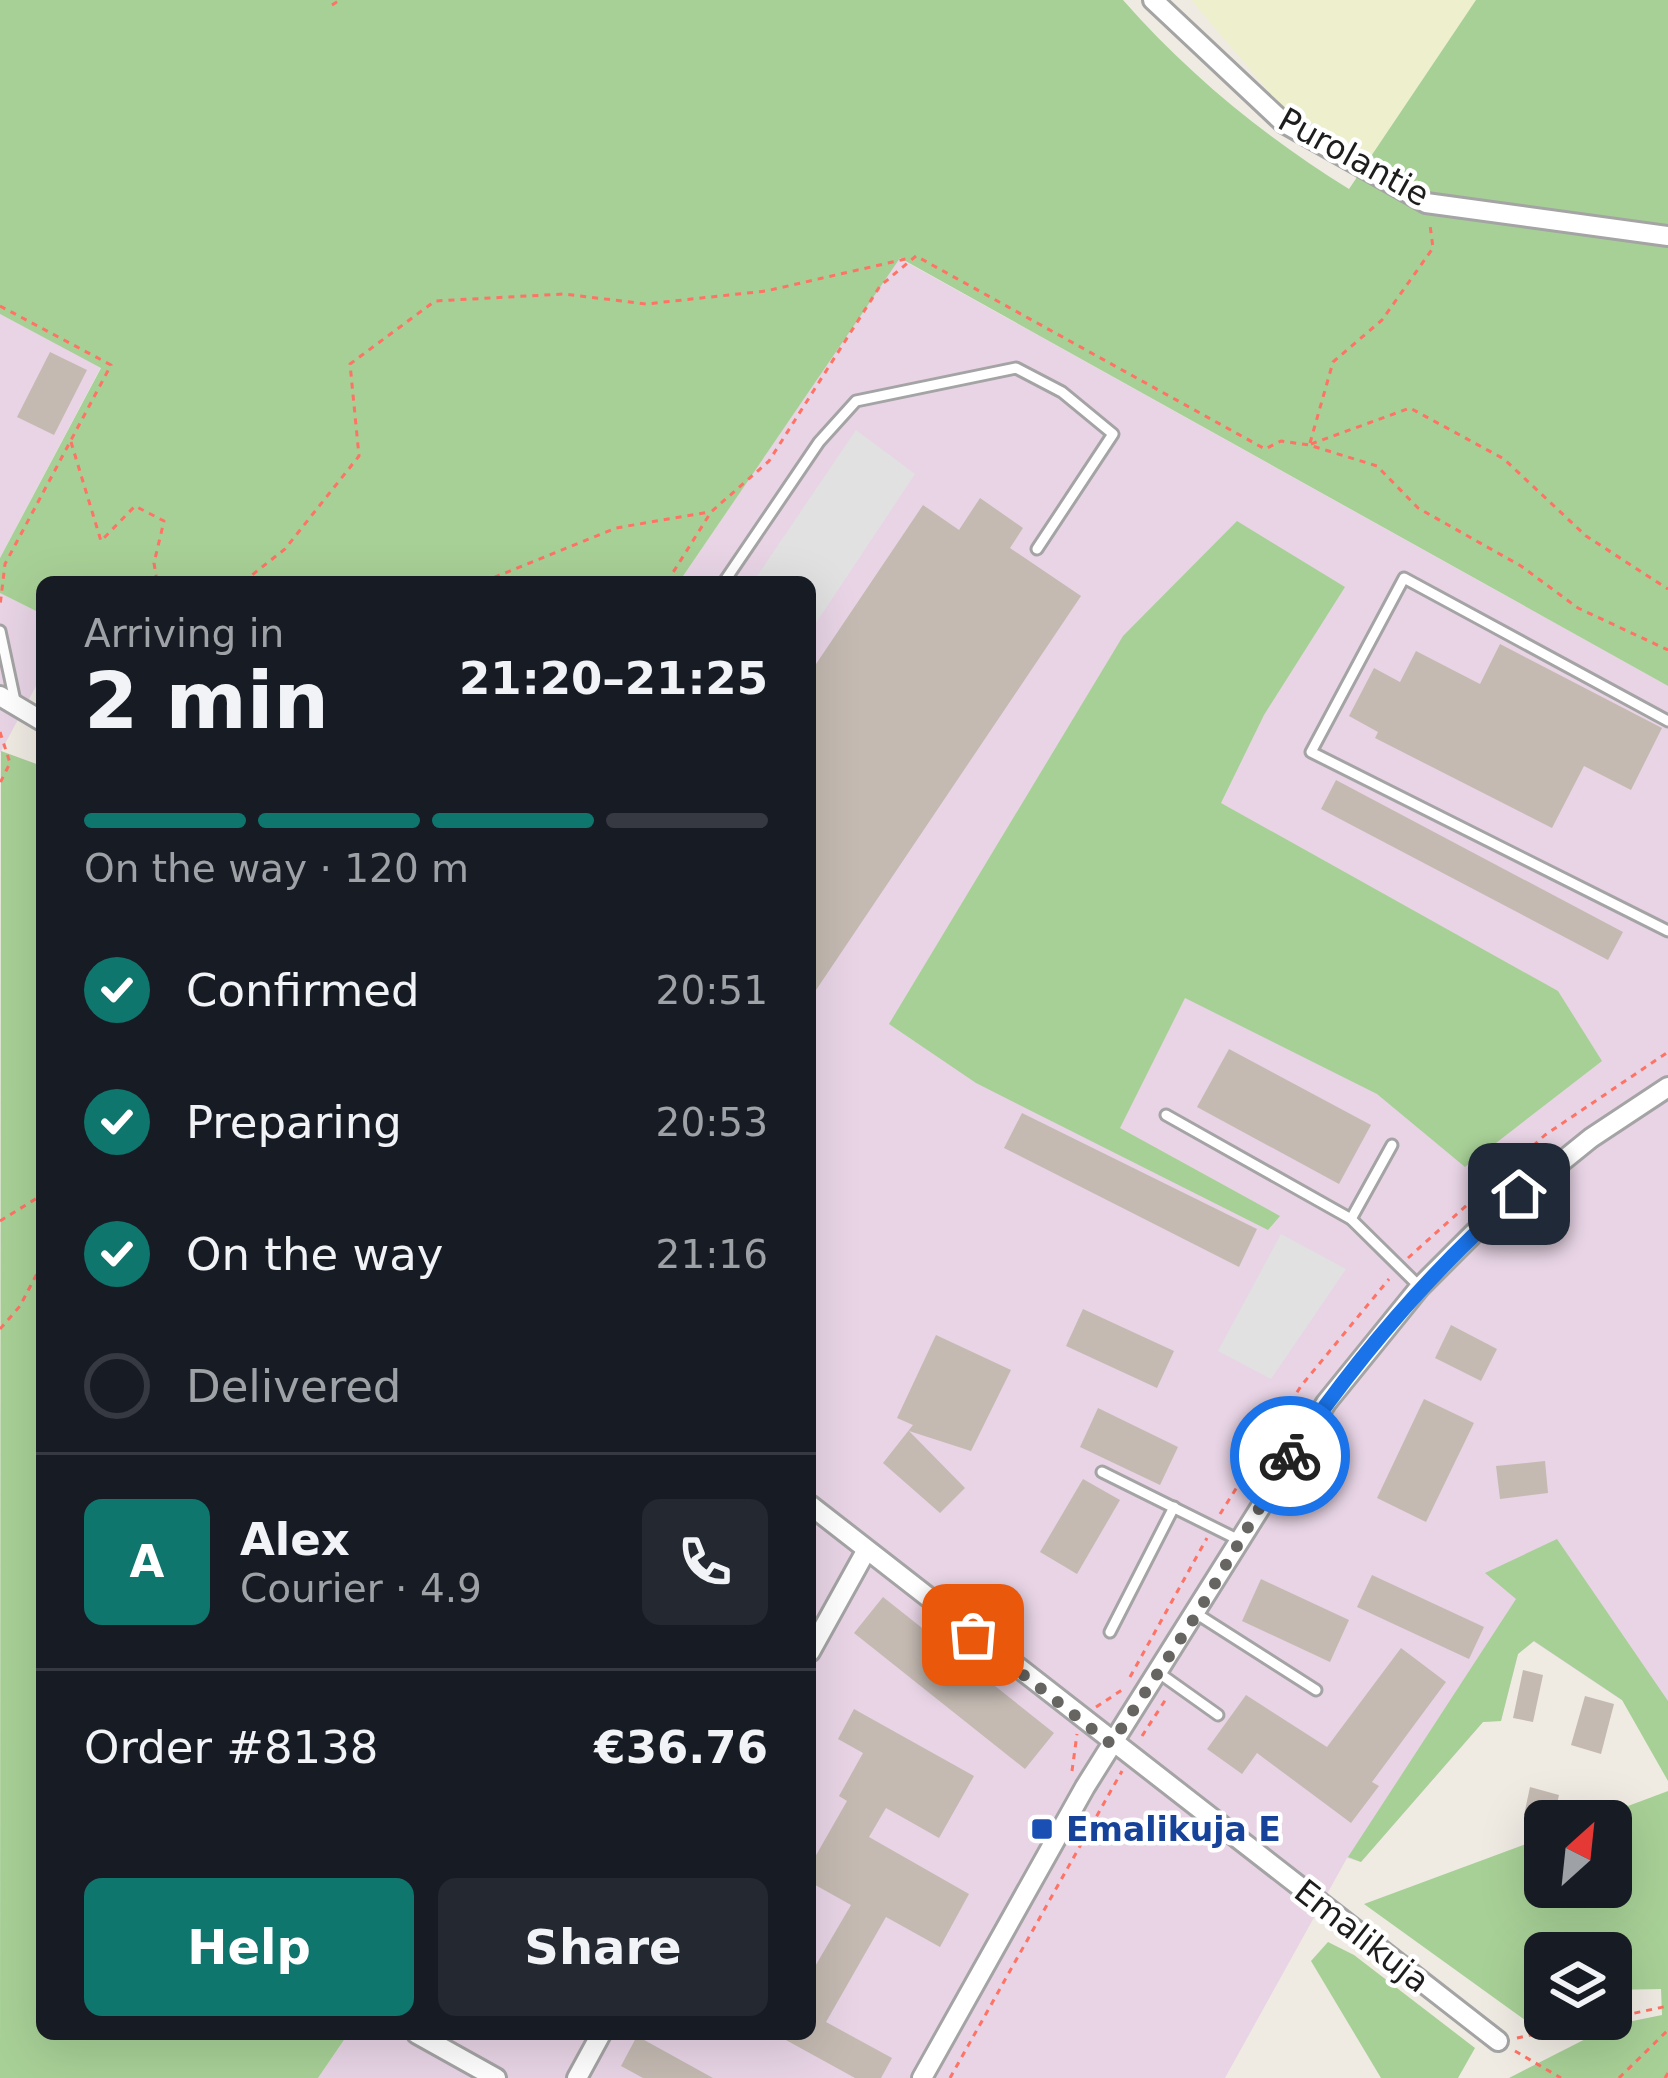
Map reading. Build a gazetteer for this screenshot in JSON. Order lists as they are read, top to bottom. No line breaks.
{"streets":{"street":["Purolantie","Emalikuja"]},"places":{"transit":["Emalikuja E"]},"north":"top right","page":{"heading":["2 min","Arriving in","21:20–21:25"],"panel":["Alex","Courier · 4.9","Order #8138","€36.76"],"bar":"On the way · 120 m","list":[["Confirmed","20:51"],["Preparing","20:53"],["On the way","21:16"],"Delivered"],"round":"A","buttons":["Help","Share"]}}
